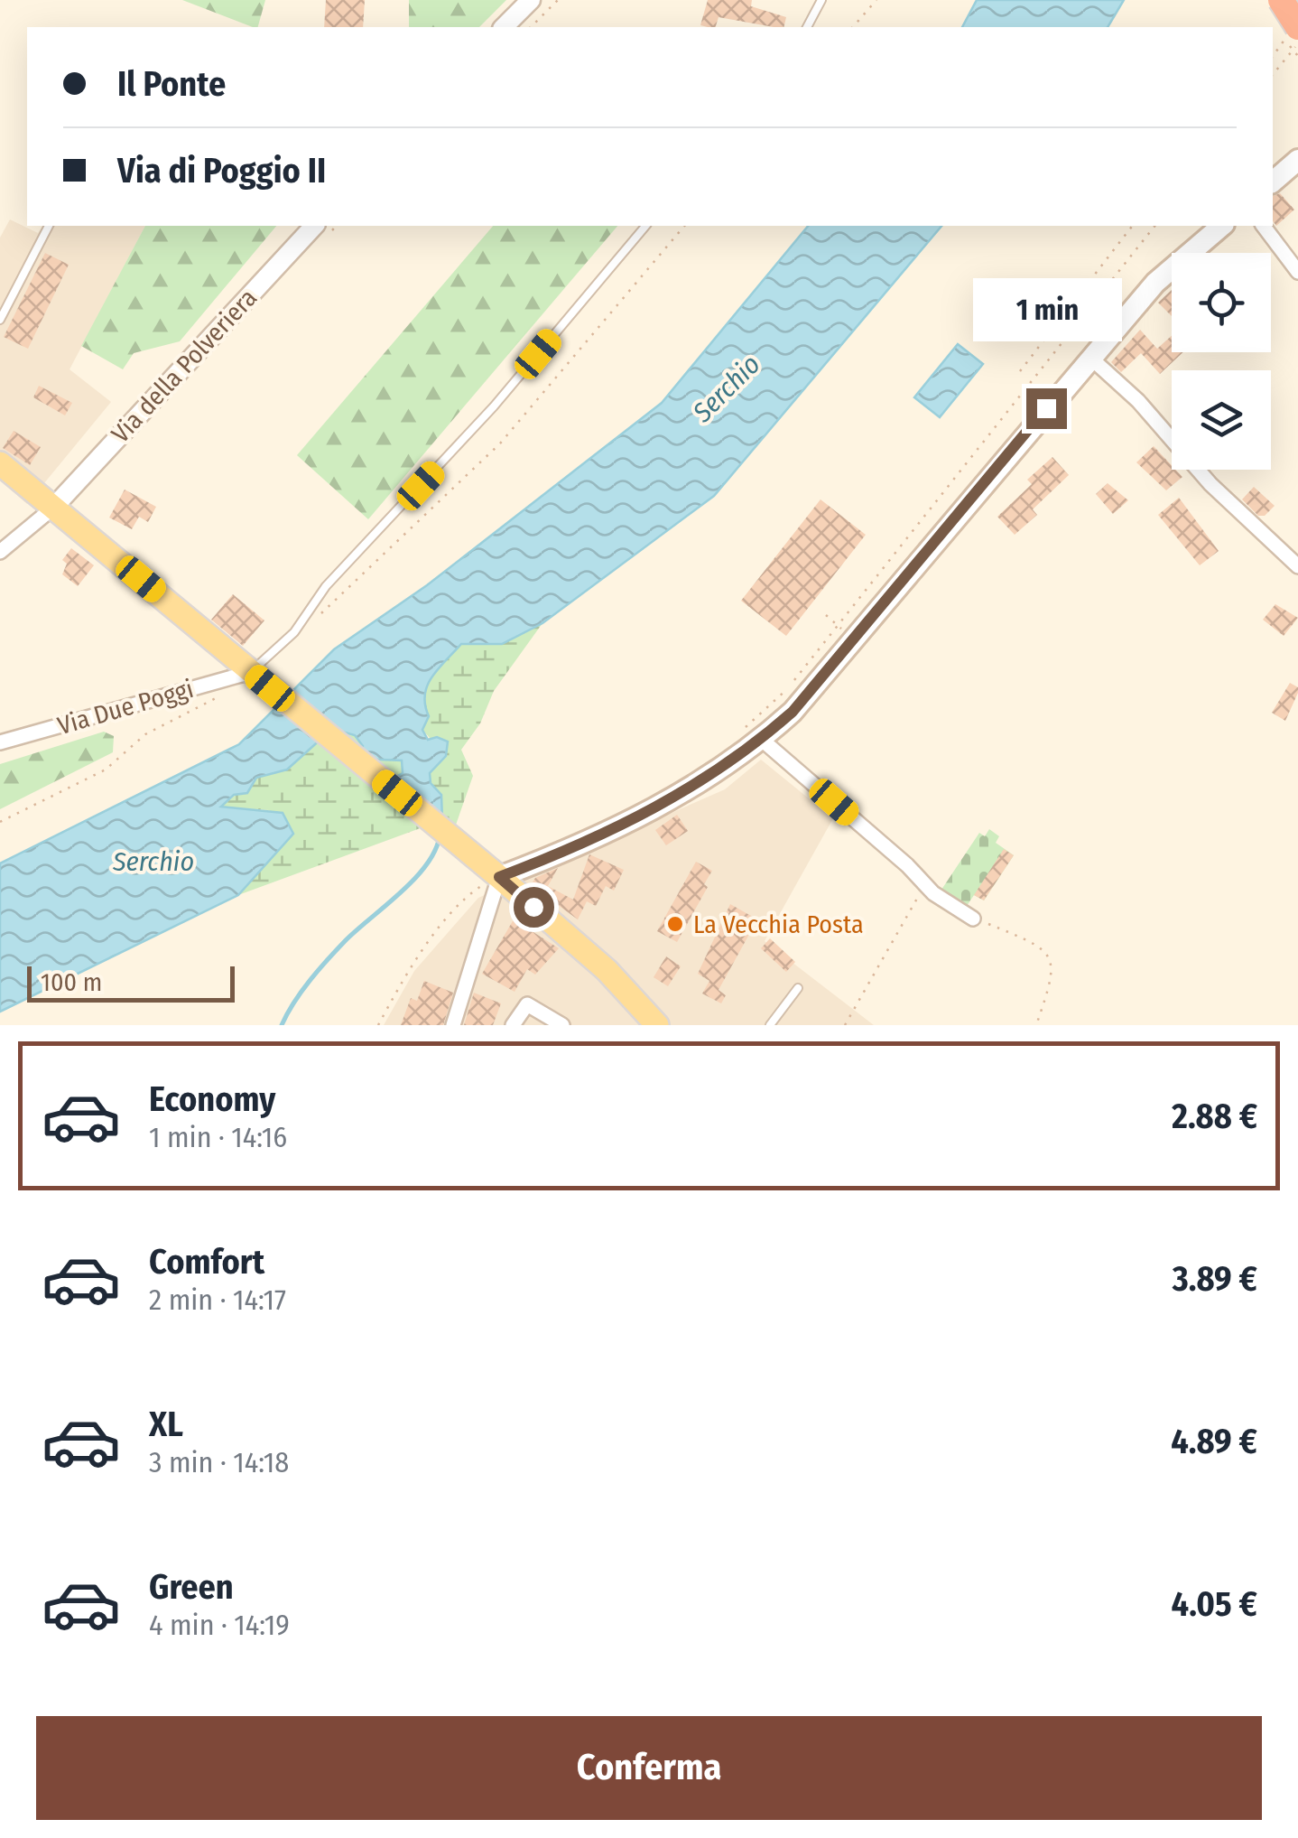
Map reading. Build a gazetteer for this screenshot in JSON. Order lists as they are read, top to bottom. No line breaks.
{"streets":{"street":["Via della Polveriera","Via Due Poggi"]},"water":["Serchio"],"places":["La Vecchia Posta"],"scale_bar":"100 m","page":{"banner":["Il Ponte","Via di Poggio II"],"bubble":"1 min","scale":"100 m","list":[{"name":"Economy","note":"1 min · 14:16","value":"2.88 €"},{"name":"Comfort","note":"2 min · 14:17","value":"3.89 €"},{"name":"XL","note":"3 min · 14:18","value":"4.89 €"},{"name":"Green","note":"4 min · 14:19","value":"4.05 €"}],"buttons":"Conferma"}}
